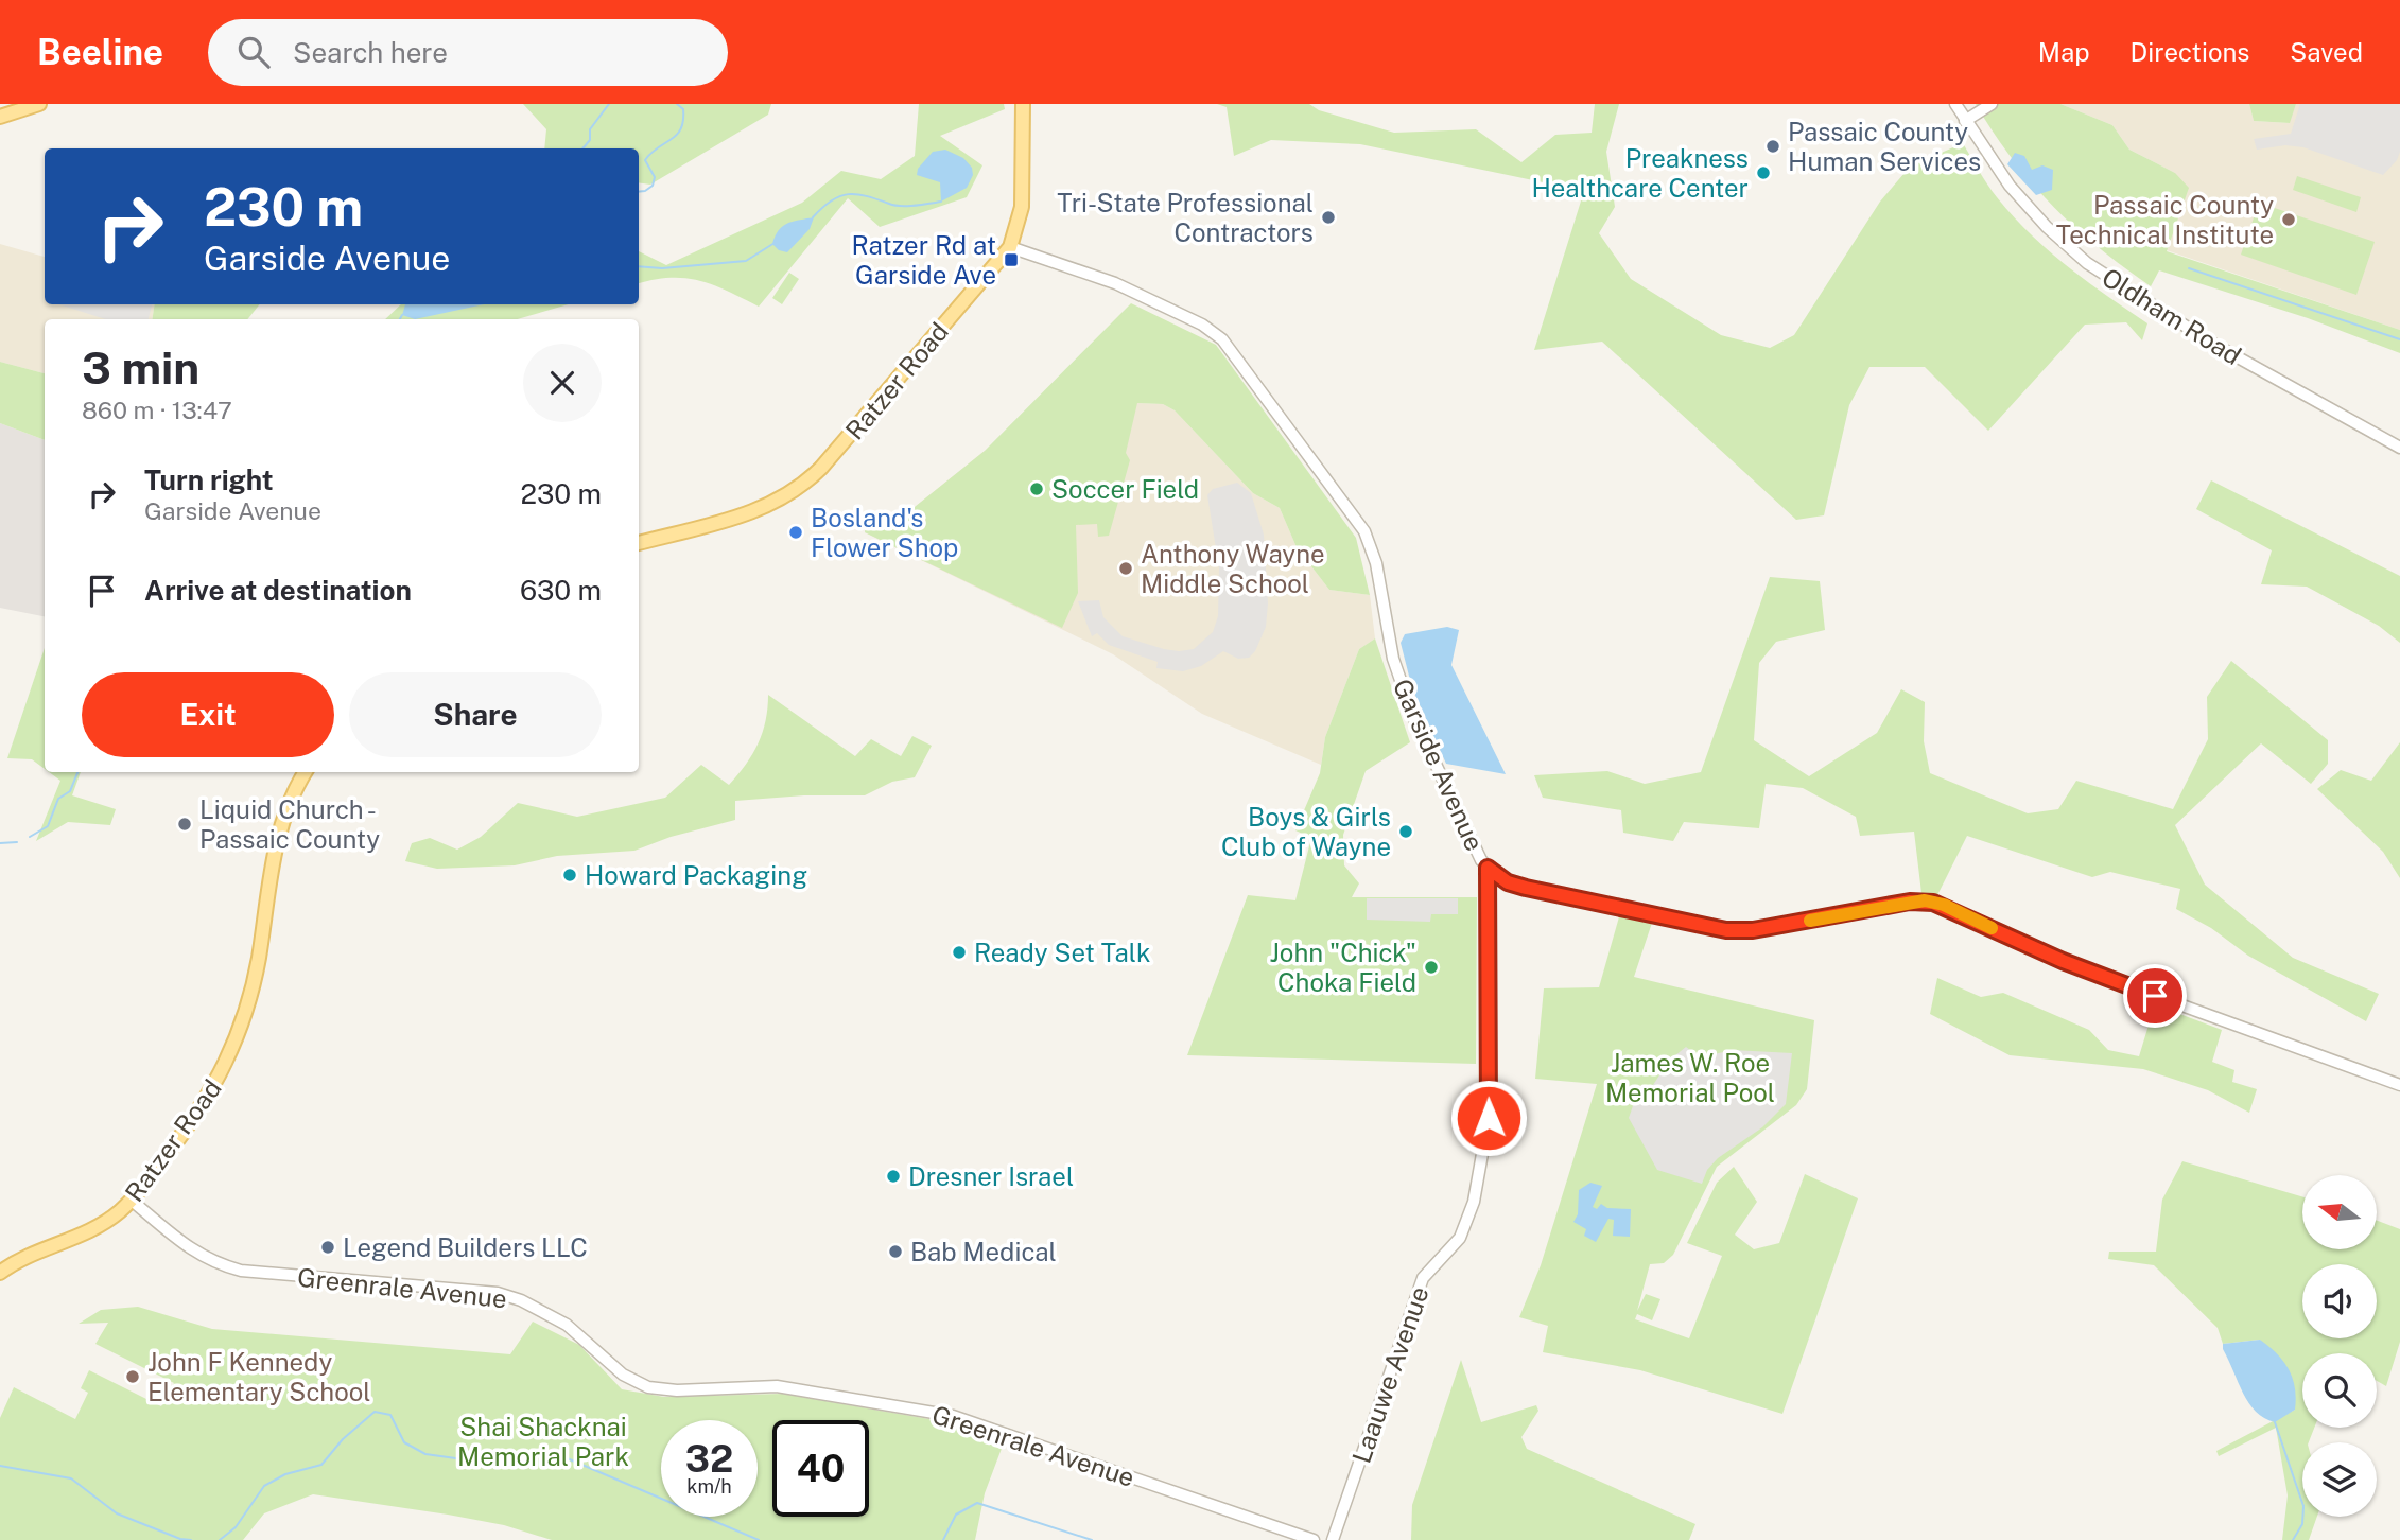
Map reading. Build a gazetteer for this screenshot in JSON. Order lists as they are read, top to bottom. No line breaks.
{"streets":{"main road":["Ratzer Road"],"street":["Oldham Road","Garside Avenue","Greenrale Avenue","Laauwe Avenue"]},"crossings":[["Ratzer Road","Garside Avenue"],["Ratzer Road","Greenrale Avenue"],["Garside Avenue","Laauwe Avenue"]],"parks":["James W. Roe Memorial Pool","Shai Shacknai Memorial Park"],"places":{"other":["Passaic County Human Services","Preakness Healthcare Center","Tri-State Professional Contractors","Passaic County Technical Institute","Soccer Field","Bosland's Flower Shop","Anthony Wayne Middle School","Liquid Church - Passaic County","Boys & Girls Club of Wayne","Howard Packaging","Ready Set Talk","John \"Chick\" Choka Field","Dresner Israel","Legend Builders LLC","Bab Medical","John F Kennedy Elementary School"],"transit":["Ratzer Rd at Garside Ave"]},"north":"left","page":{"header":"Beeline","search":"Search here","nav":["Map","Directions","Saved"],"turn":["230 m","Garside Avenue"],"heading":["3 min","860 m · 13:47"],"list":[{"name":"Turn right","note":"Garside Avenue","value":"230 m"},{"name":"Arrive at destination","value":"630 m"}],"buttons":["Exit","Share"],"speed":"32 km/h","limit":"40"}}
